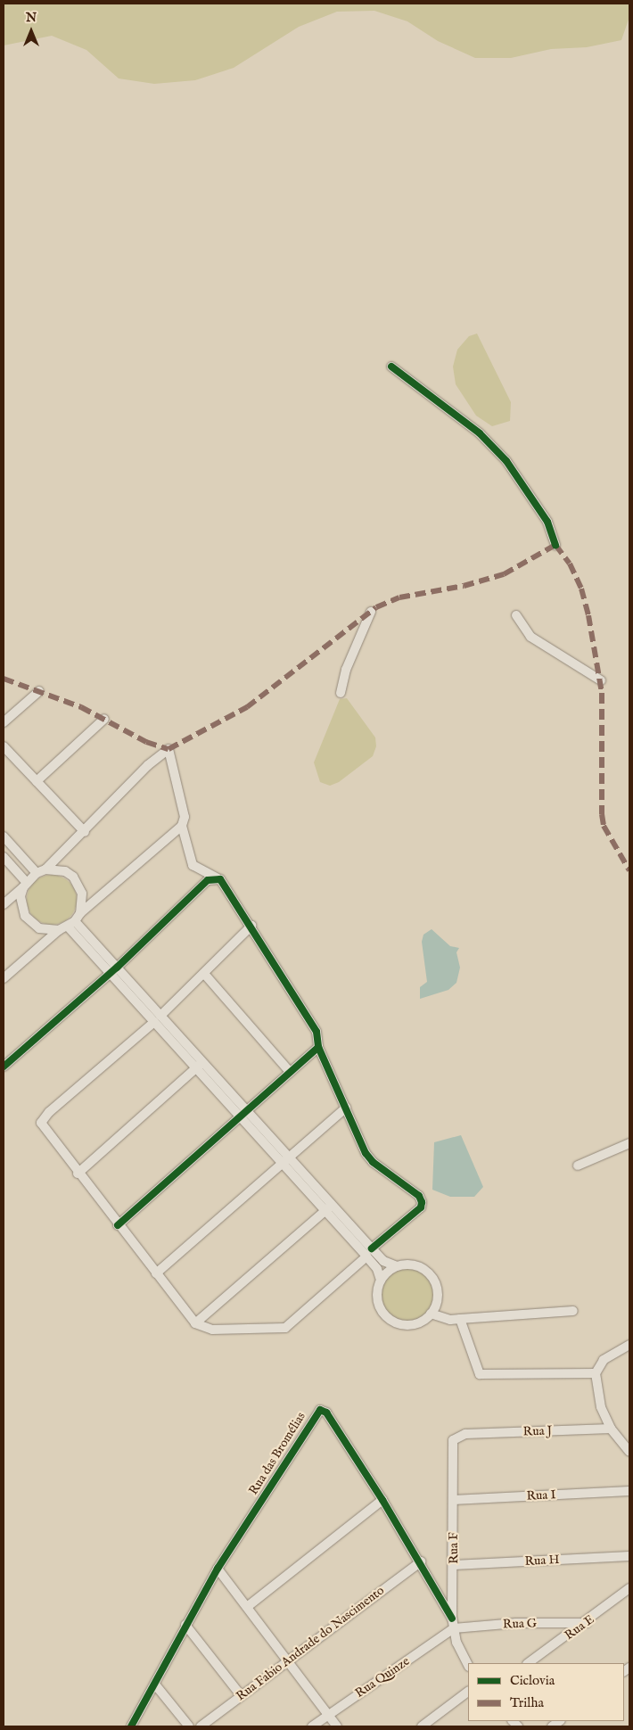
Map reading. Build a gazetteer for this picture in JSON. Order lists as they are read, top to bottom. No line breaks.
{"streets":{"street":["Rua J","Rua das Bromélias","Rua I","Rua F","Rua H","Rua G","Rua E","Rua Fabio Andrade do Nascimento","Rua Quinze"]},"crossings":[["Rua J","Rua F"],["Rua das Bromélias","Rua F"],["Rua das Bromélias","Rua Fabio Andrade do Nascimento"],["Rua I","Rua F"],["Rua F","Rua H"],["Rua F","Rua G"],["Rua F","Rua Quinze"],["Rua G","Rua E"],["Rua G","Rua Quinze"]],"legend":["Ciclovia","Trilha"],"north":"top"}
